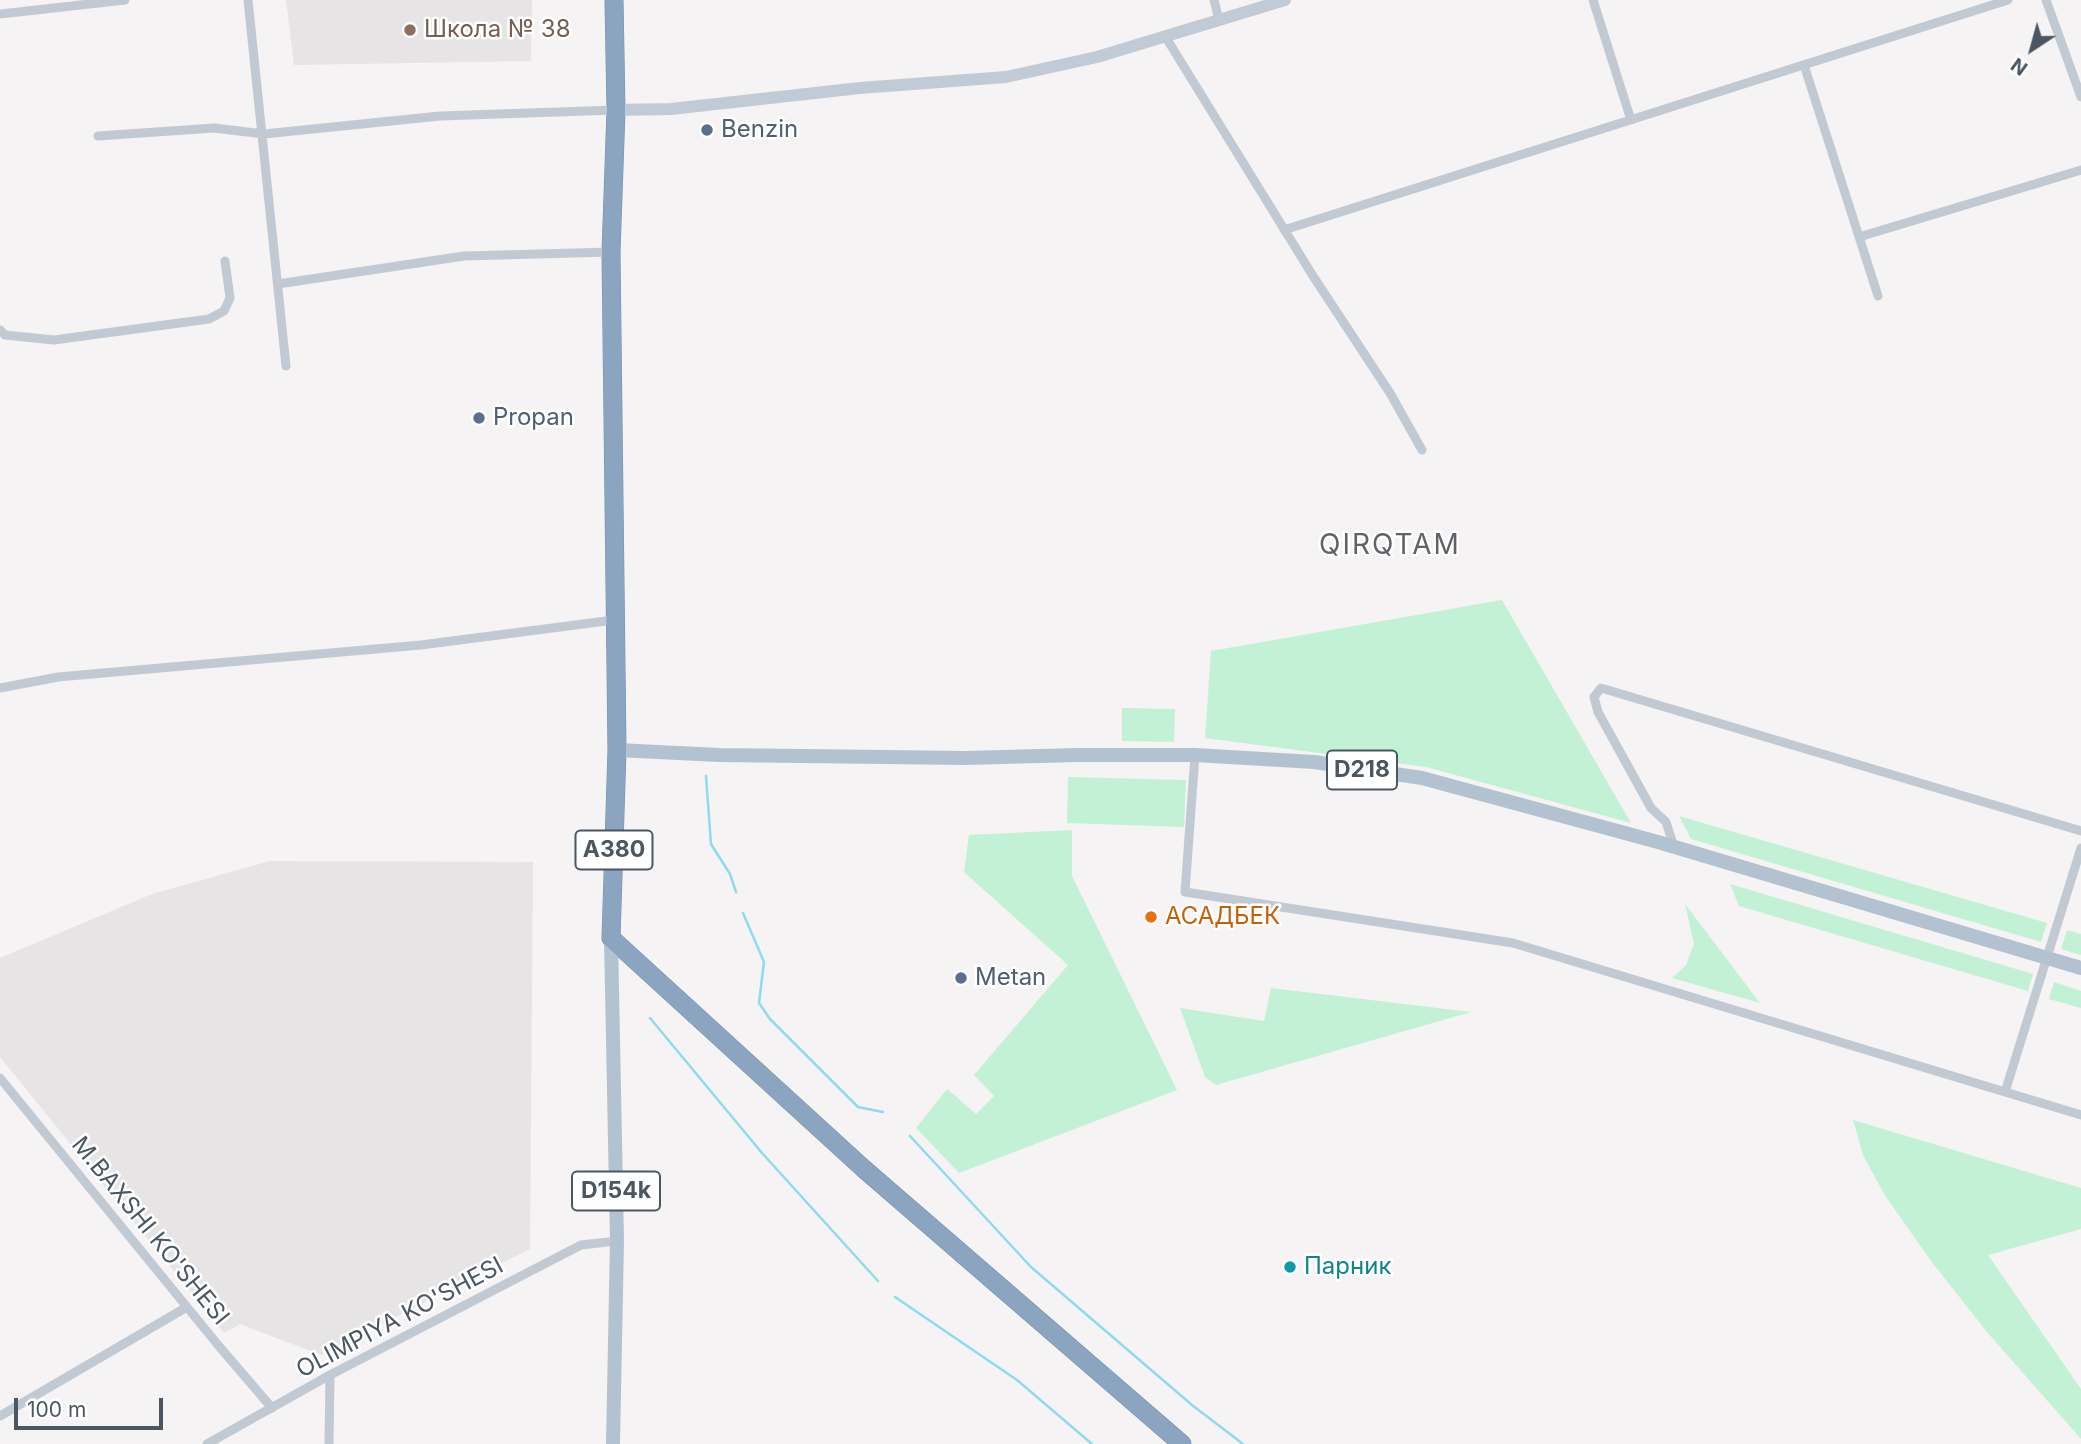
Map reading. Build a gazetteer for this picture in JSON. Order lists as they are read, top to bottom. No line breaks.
{"streets":{"highway":["A380"],"main road":["D218","D154k"],"street":["M.BAXSHI KO'SHESI","OLIMPIYA KO'SHESI"]},"crossings":[["D218","A380"],["A380","D154k"],["D154k","OLIMPIYA KO'SHESI"],["M.BAXSHI KO'SHESI","OLIMPIYA KO'SHESI"]],"districts":["QIRQTAM"],"places":["Школа № 38","Benzin","Propan","АСАДБЕК","Metan","Парник"],"scale_bar":"100 m","north":"bottom left"}
